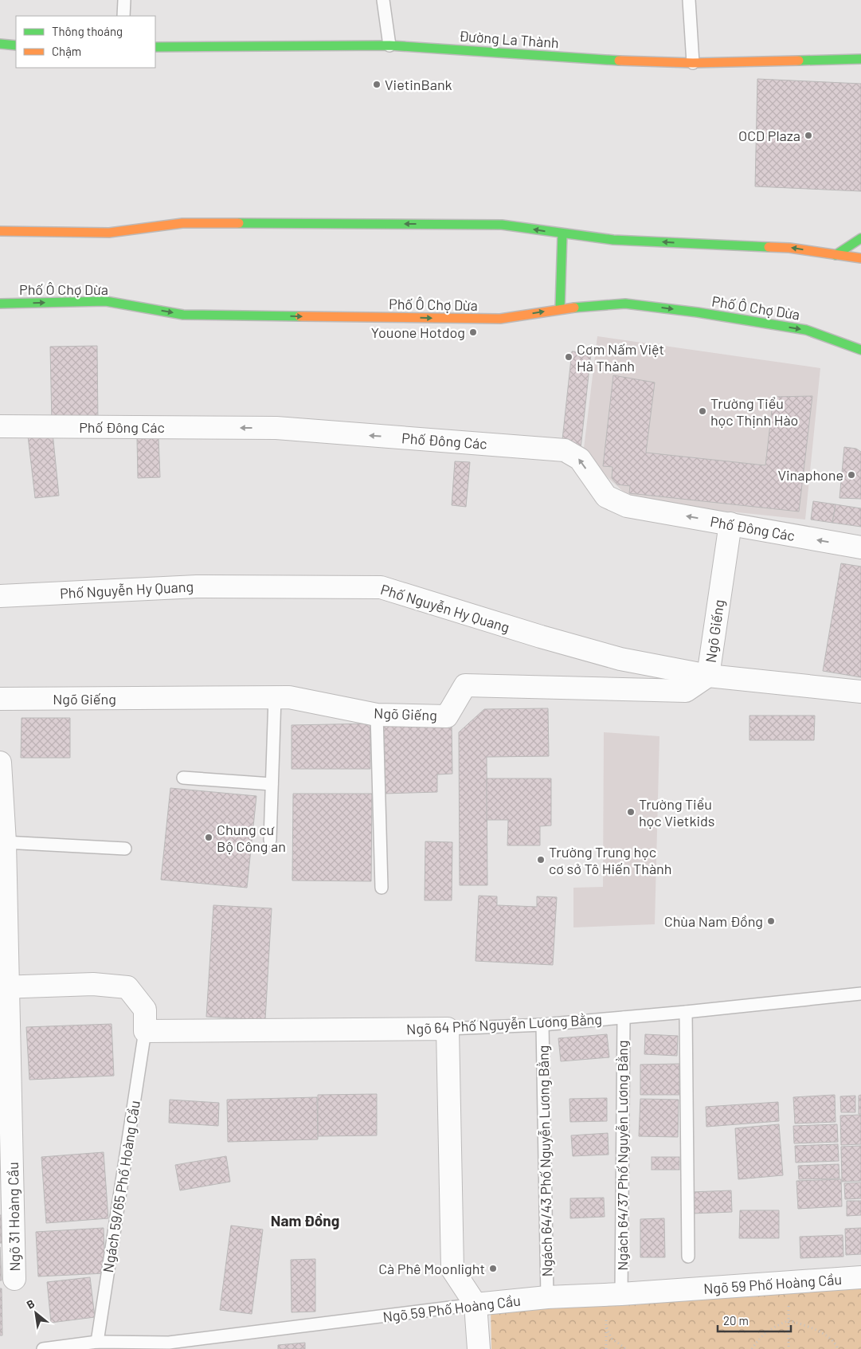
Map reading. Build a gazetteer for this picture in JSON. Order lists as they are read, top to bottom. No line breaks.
{"streets":{"main road":["Đường La Thành","Phố Ô Chợ Dừa"],"street":["Phố Đông Các","Phố Nguyễn Hy Quang","Ngõ Giếng","Ngõ 64 Phố Nguyễn Lương Bằng","Ngõ 31 Hoàng Cầu","Ngõ 59 Phố Hoàng Cầu"],"lane":["Ngách 64/37 Phố Nguyễn Lương Bằng","Ngách 64/43 Phố Nguyễn Lương Bằng","Ngách 59/65 Phố Hoàng Cầu"]},"crossings":[["Phố Đông Các","Ngõ Giếng"],["Phố Nguyễn Hy Quang","Ngõ Giếng"],["Ngõ 64 Phố Nguyễn Lương Bằng","Ngách 64/37 Phố Nguyễn Lương Bằng"],["Ngõ 64 Phố Nguyễn Lương Bằng","Ngách 64/43 Phố Nguyễn Lương Bằng"],["Ngõ 64 Phố Nguyễn Lương Bằng","Ngách 59/65 Phố Hoàng Cầu"],["Ngách 64/37 Phố Nguyễn Lương Bằng","Ngõ 59 Phố Hoàng Cầu"],["Ngách 64/43 Phố Nguyễn Lương Bằng","Ngõ 59 Phố Hoàng Cầu"],["Ngách 59/65 Phố Hoàng Cầu","Ngõ 59 Phố Hoàng Cầu"]],"one_way":["Phố Đông Các"],"districts":["Nam Đồng"],"places":["VietinBank","OCD Plaza","Youone Hotdog","Cơm Nấm Việt Hà Thành","Trường Tiểu học Thịnh Hào","Vinaphone","Trường Tiểu học Vietkids","Chung cư Bộ Công an","Trường Trung học cơ sở Tô Hiến Thành","Chùa Nam Đồng","Cà Phê Moonlight"],"legend":["Thông thoáng","Chậm"],"scale_bar":"20 m","north":"top left"}
